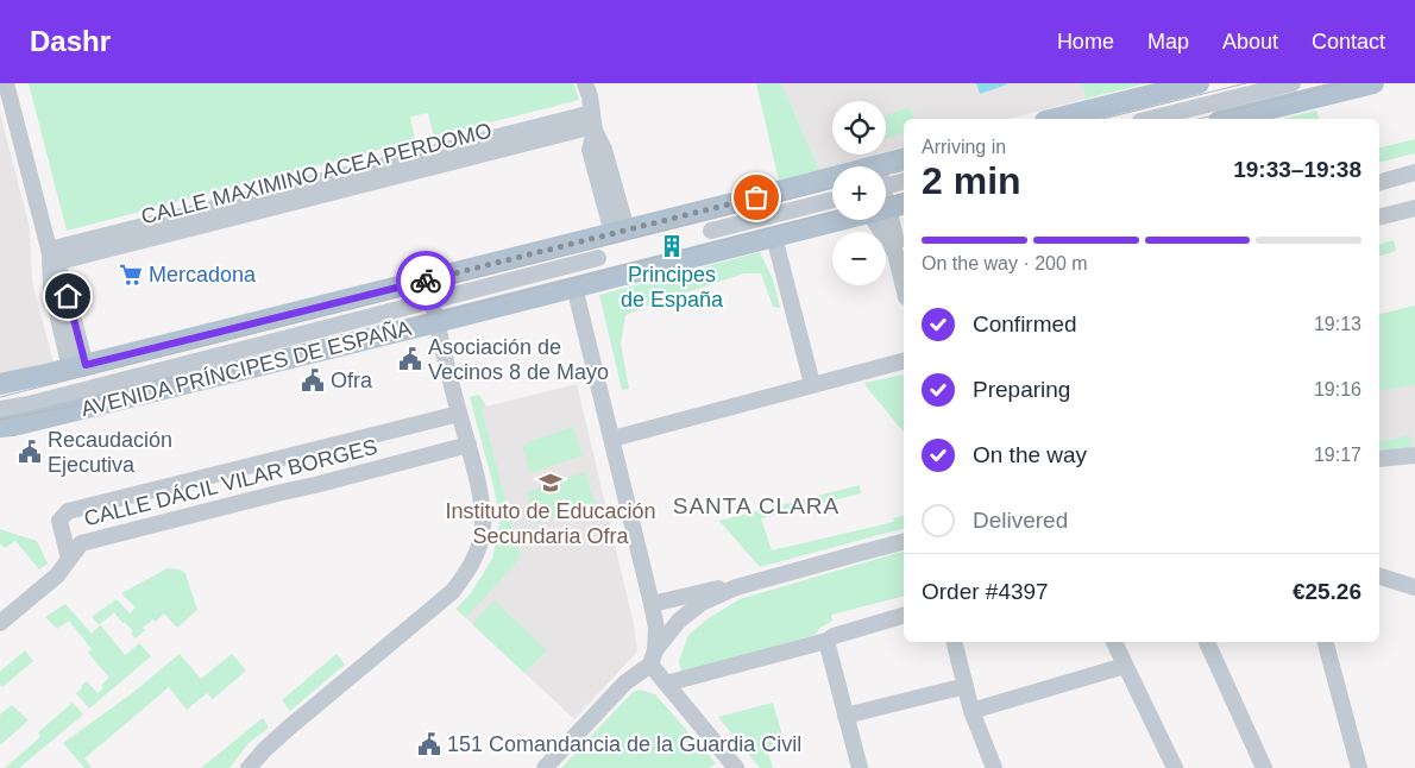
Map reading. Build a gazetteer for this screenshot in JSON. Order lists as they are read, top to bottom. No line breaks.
{"streets":{"main road":["AVENIDA PRÍNCIPES DE ESPAÑA"],"street":["CALLE MAXIMINO ACEA PERDOMO","CALLE DÁCIL VILAR BORGES"]},"districts":["SANTA CLARA"],"places":{"building":["Principes de España"],"supermarket":["Mercadona"],"public building":["Asociación de Vecinos 8 de Mayo","Ofra","Recaudación Ejecutiva","151 Comandancia de la Guardia Civil"],"school or university":["Instituto de Educación Secundaria Ofra"]},"page":{"header":"Dashr","nav":["Home","Map","About","Contact"],"map_buttons":["+","−"],"heading":["2 min","Arriving in","19:33–19:38"],"panel":["Order #4397","€25.26"],"bar":"On the way · 200 m","list":[["Confirmed","19:13"],["Preparing","19:16"],["On the way","19:17"],"Delivered"]}}
